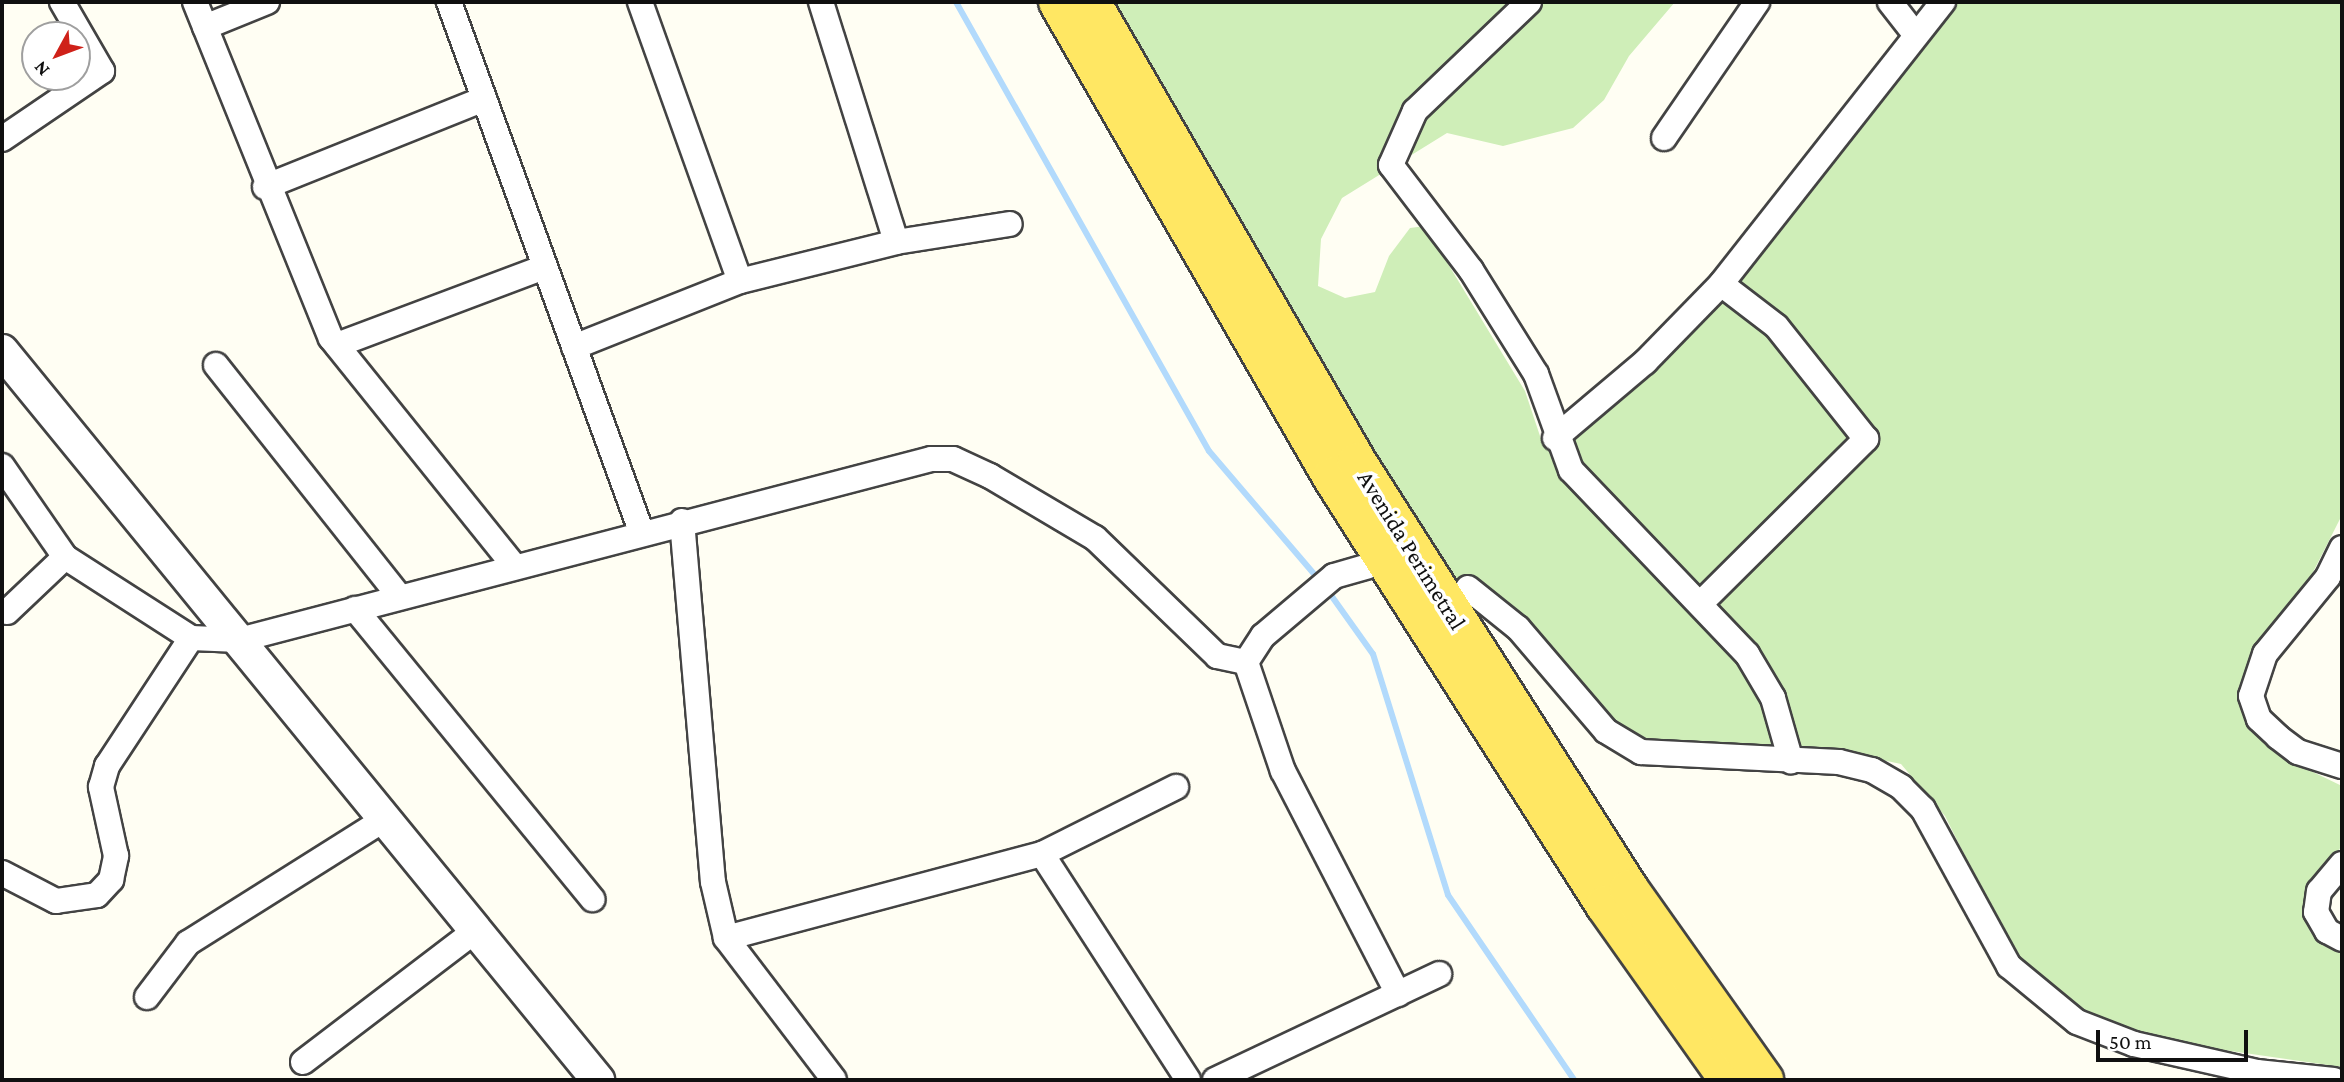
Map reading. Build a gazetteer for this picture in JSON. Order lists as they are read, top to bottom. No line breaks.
{"streets":{"main road":["Avenida Perimetral"]},"scale_bar":"50 m","north":"bottom left"}
